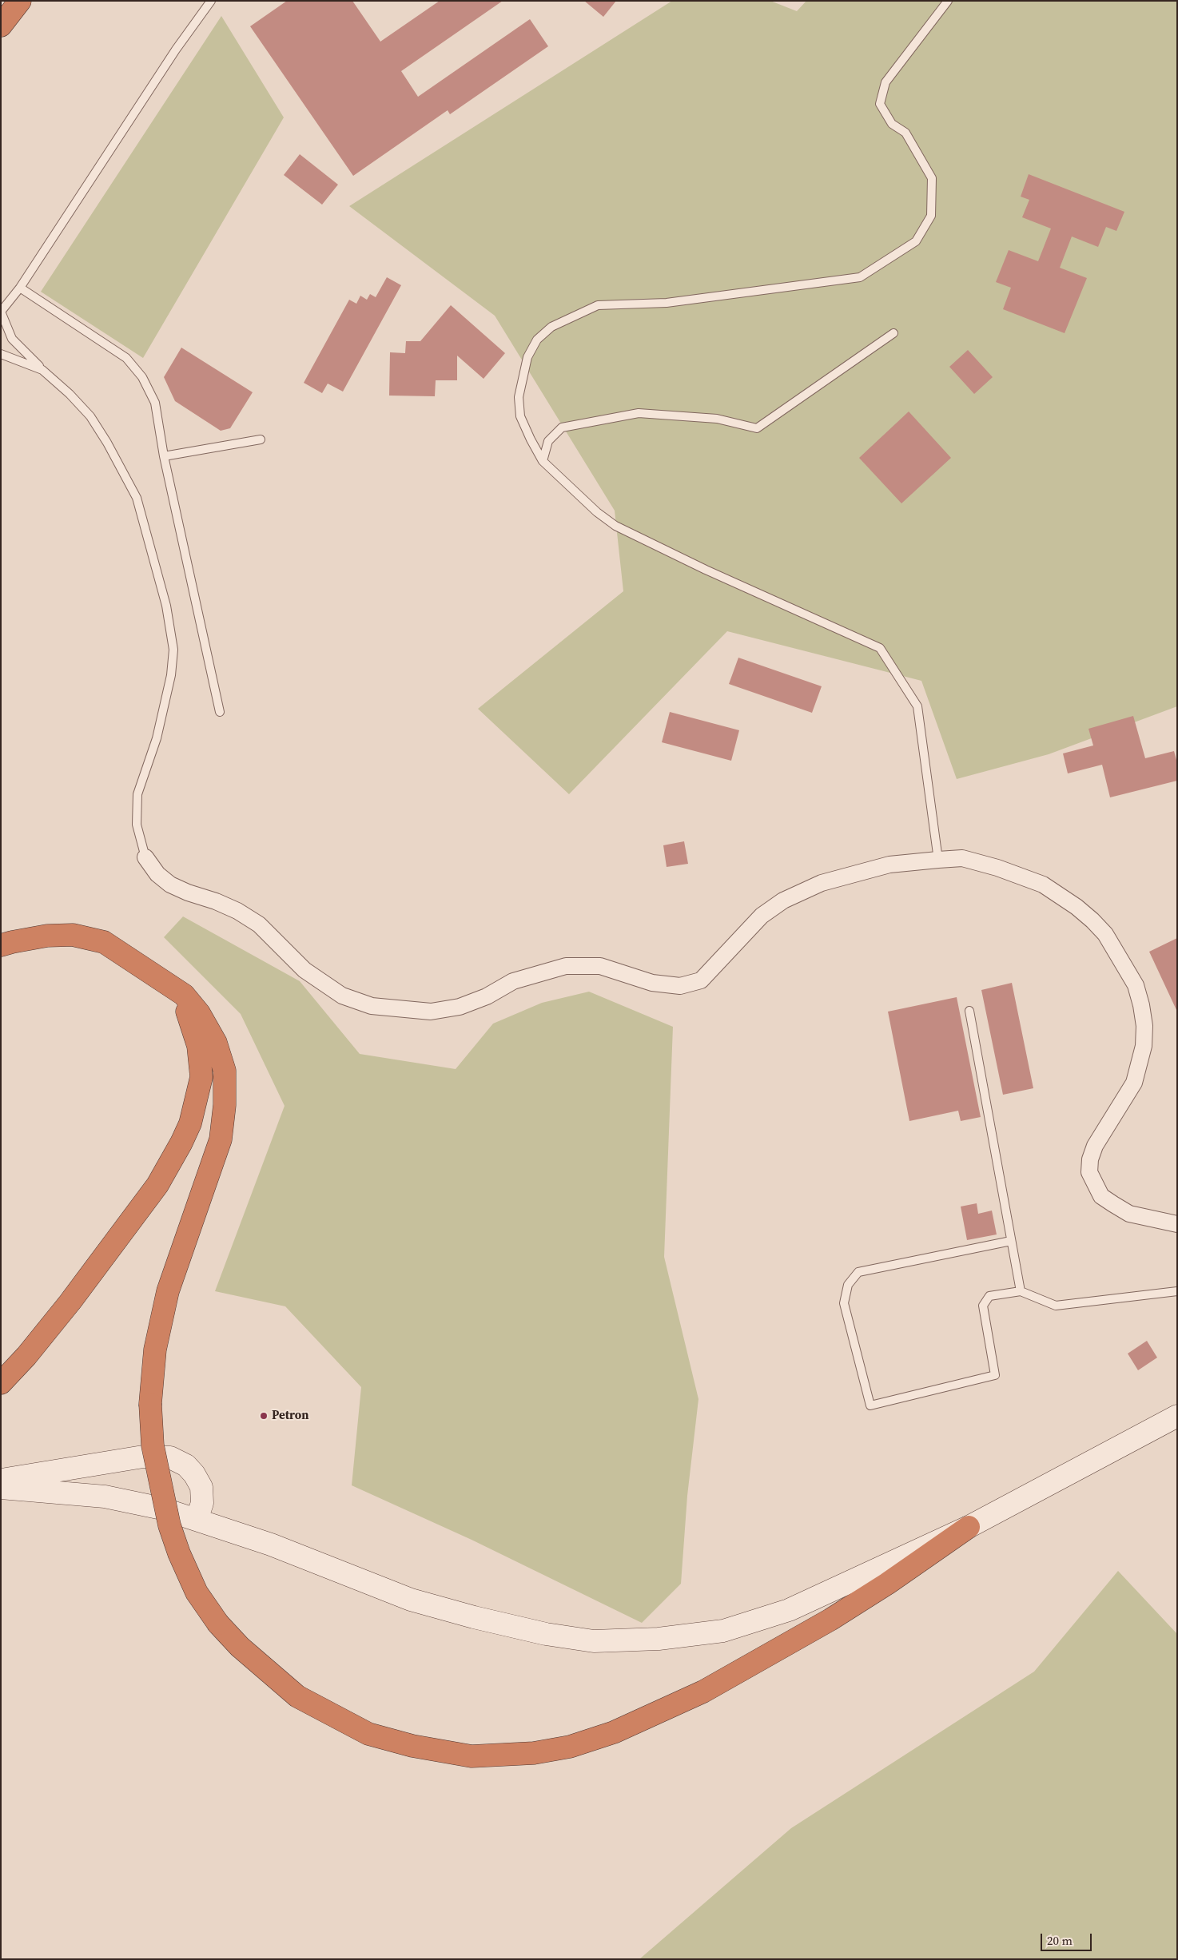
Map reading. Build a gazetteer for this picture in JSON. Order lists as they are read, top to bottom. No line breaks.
{"places":["Petron"],"scale_bar":"20 m"}
